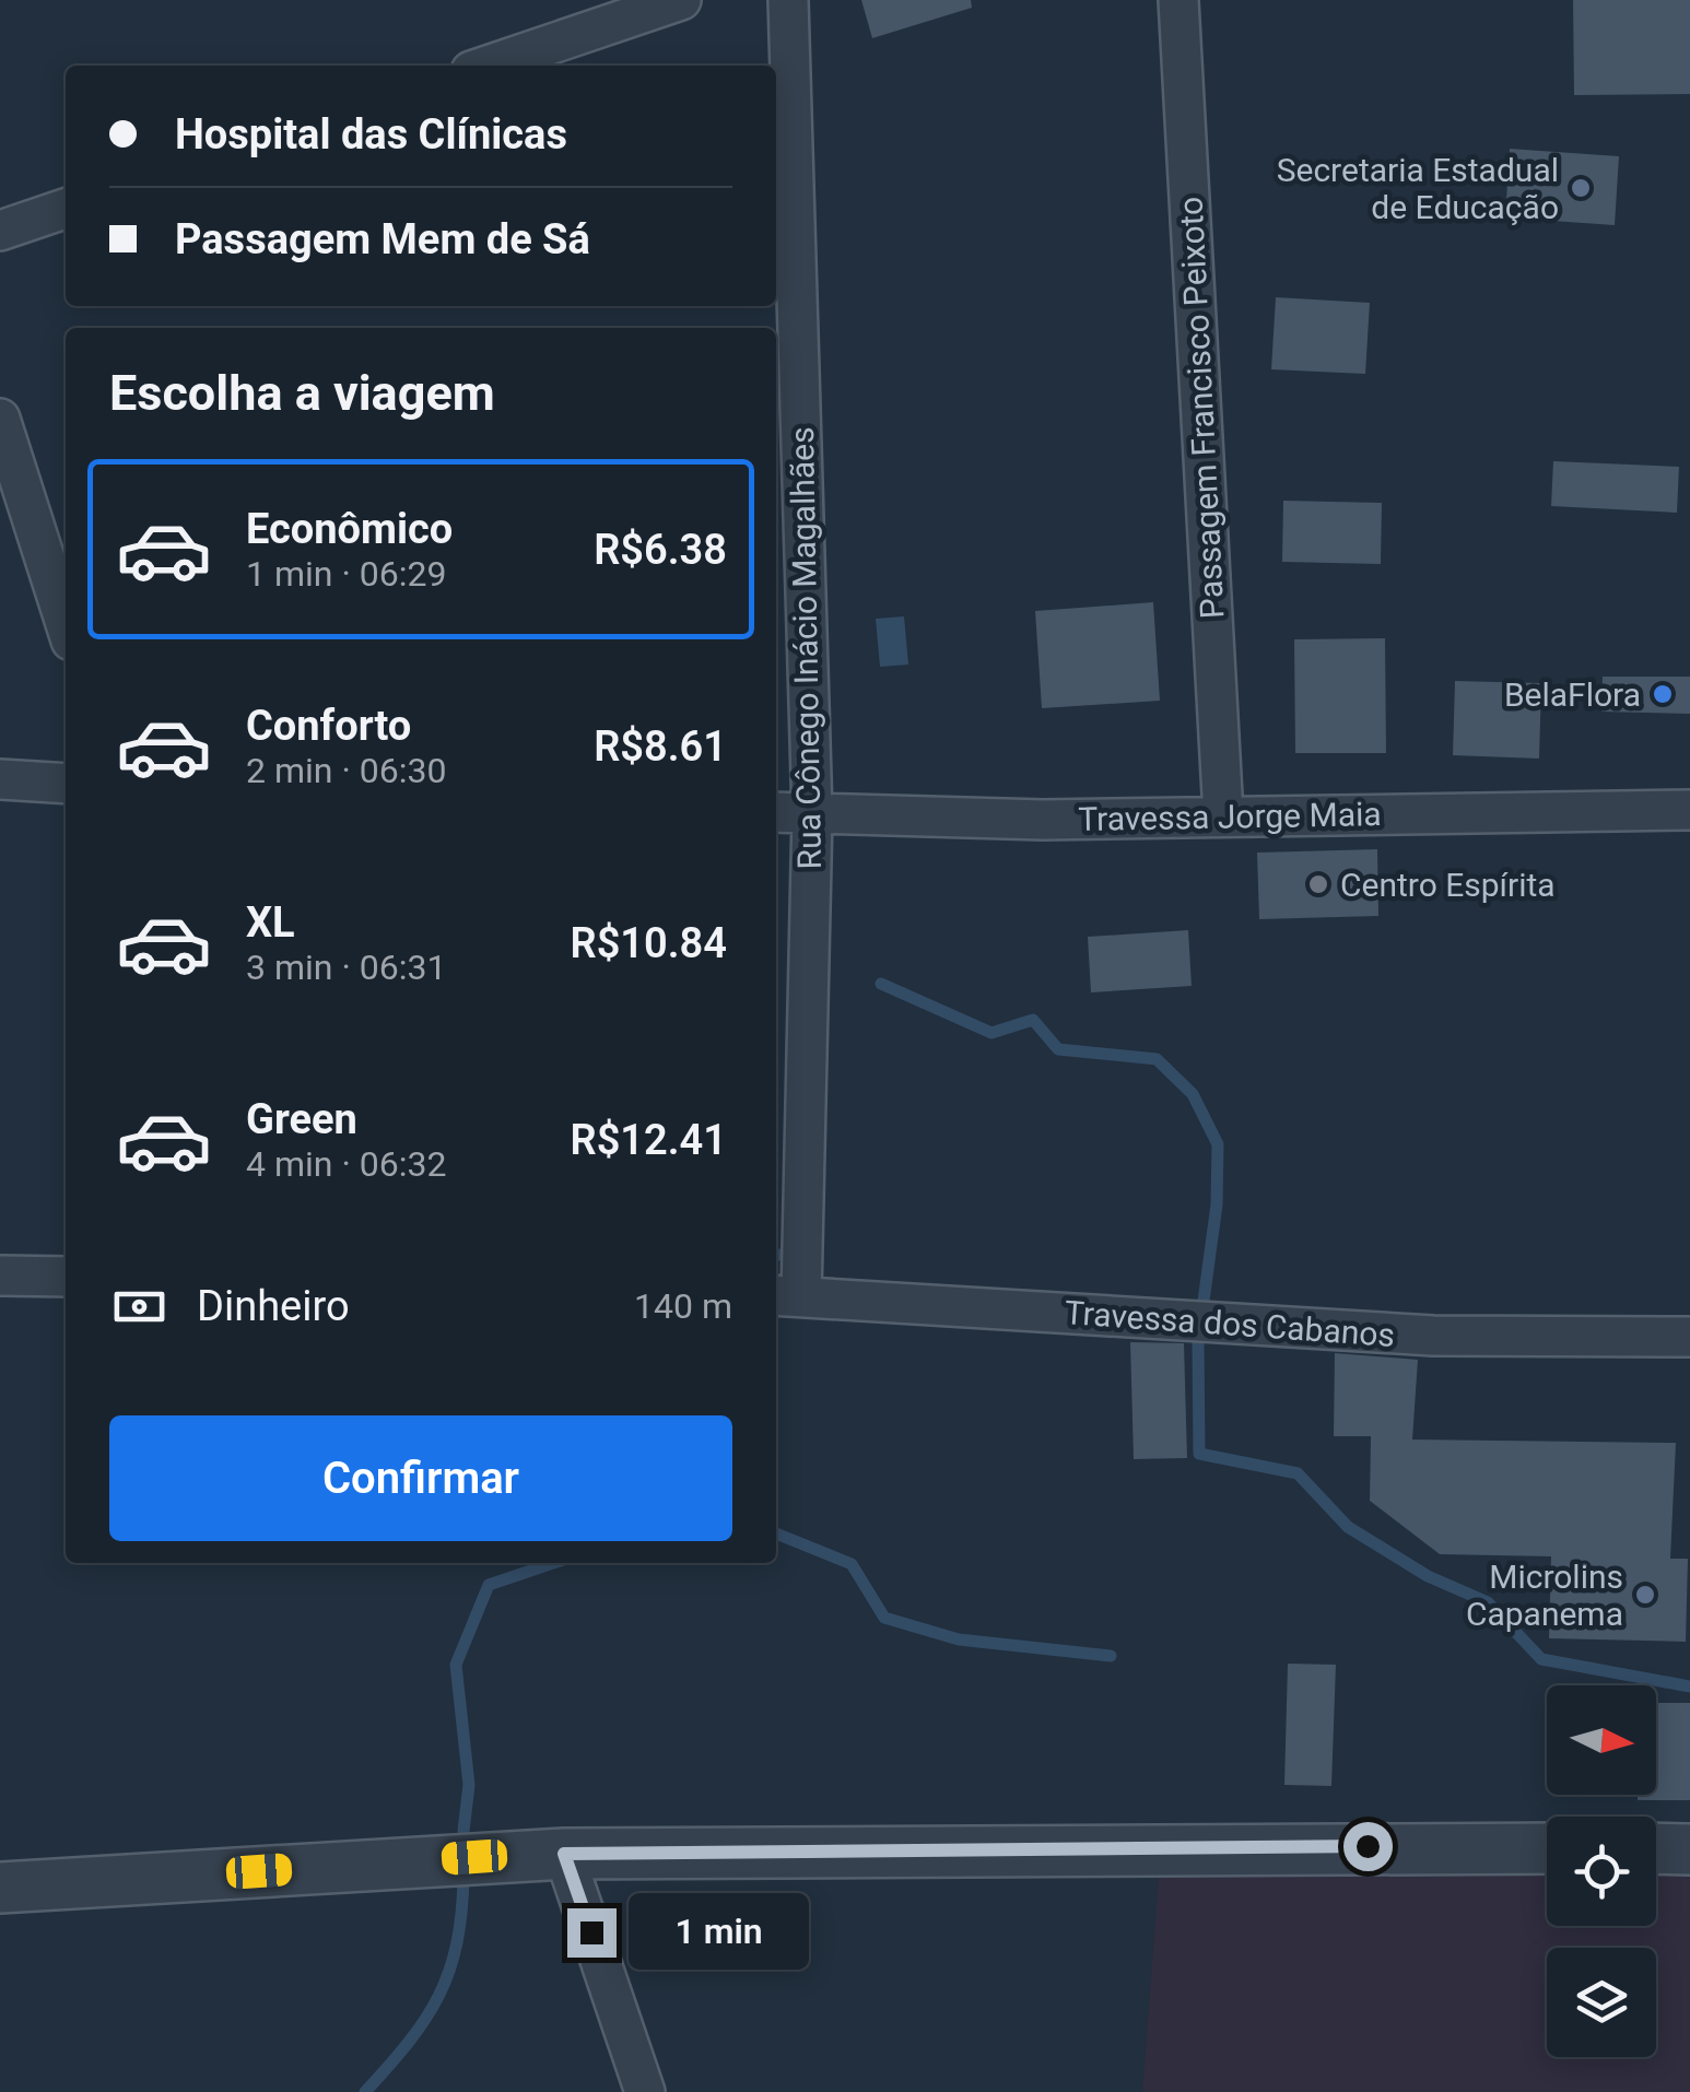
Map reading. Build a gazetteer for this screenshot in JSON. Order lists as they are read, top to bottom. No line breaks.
{"streets":{"street":["Passagem Francisco Peixoto","Rua Cônego Inácio Magalhães","Travessa Jorge Maia","Travessa dos Cabanos"]},"crossings":[["Passagem Francisco Peixoto","Travessa Jorge Maia"],["Rua Cônego Inácio Magalhães","Travessa Jorge Maia"],["Rua Cônego Inácio Magalhães","Travessa dos Cabanos"]],"places":["Secretaria Estadual de Educação","BelaFlora","Centro Espírita","Microlins Capanema"],"north":"right","page":{"banner":["Hospital das Clínicas","Passagem Mem de Sá"],"heading":"Escolha a viagem","list":[{"name":"Econômico","note":"1 min · 06:29","value":"R$6.38"},{"name":"Conforto","note":"2 min · 06:30","value":"R$8.61"},{"name":"XL","note":"3 min · 06:31","value":"R$10.84"},{"name":"Green","note":"4 min · 06:32","value":"R$12.41"}],"pay":["Dinheiro","140 m"],"buttons":"Confirmar","bubble":"1 min"}}
